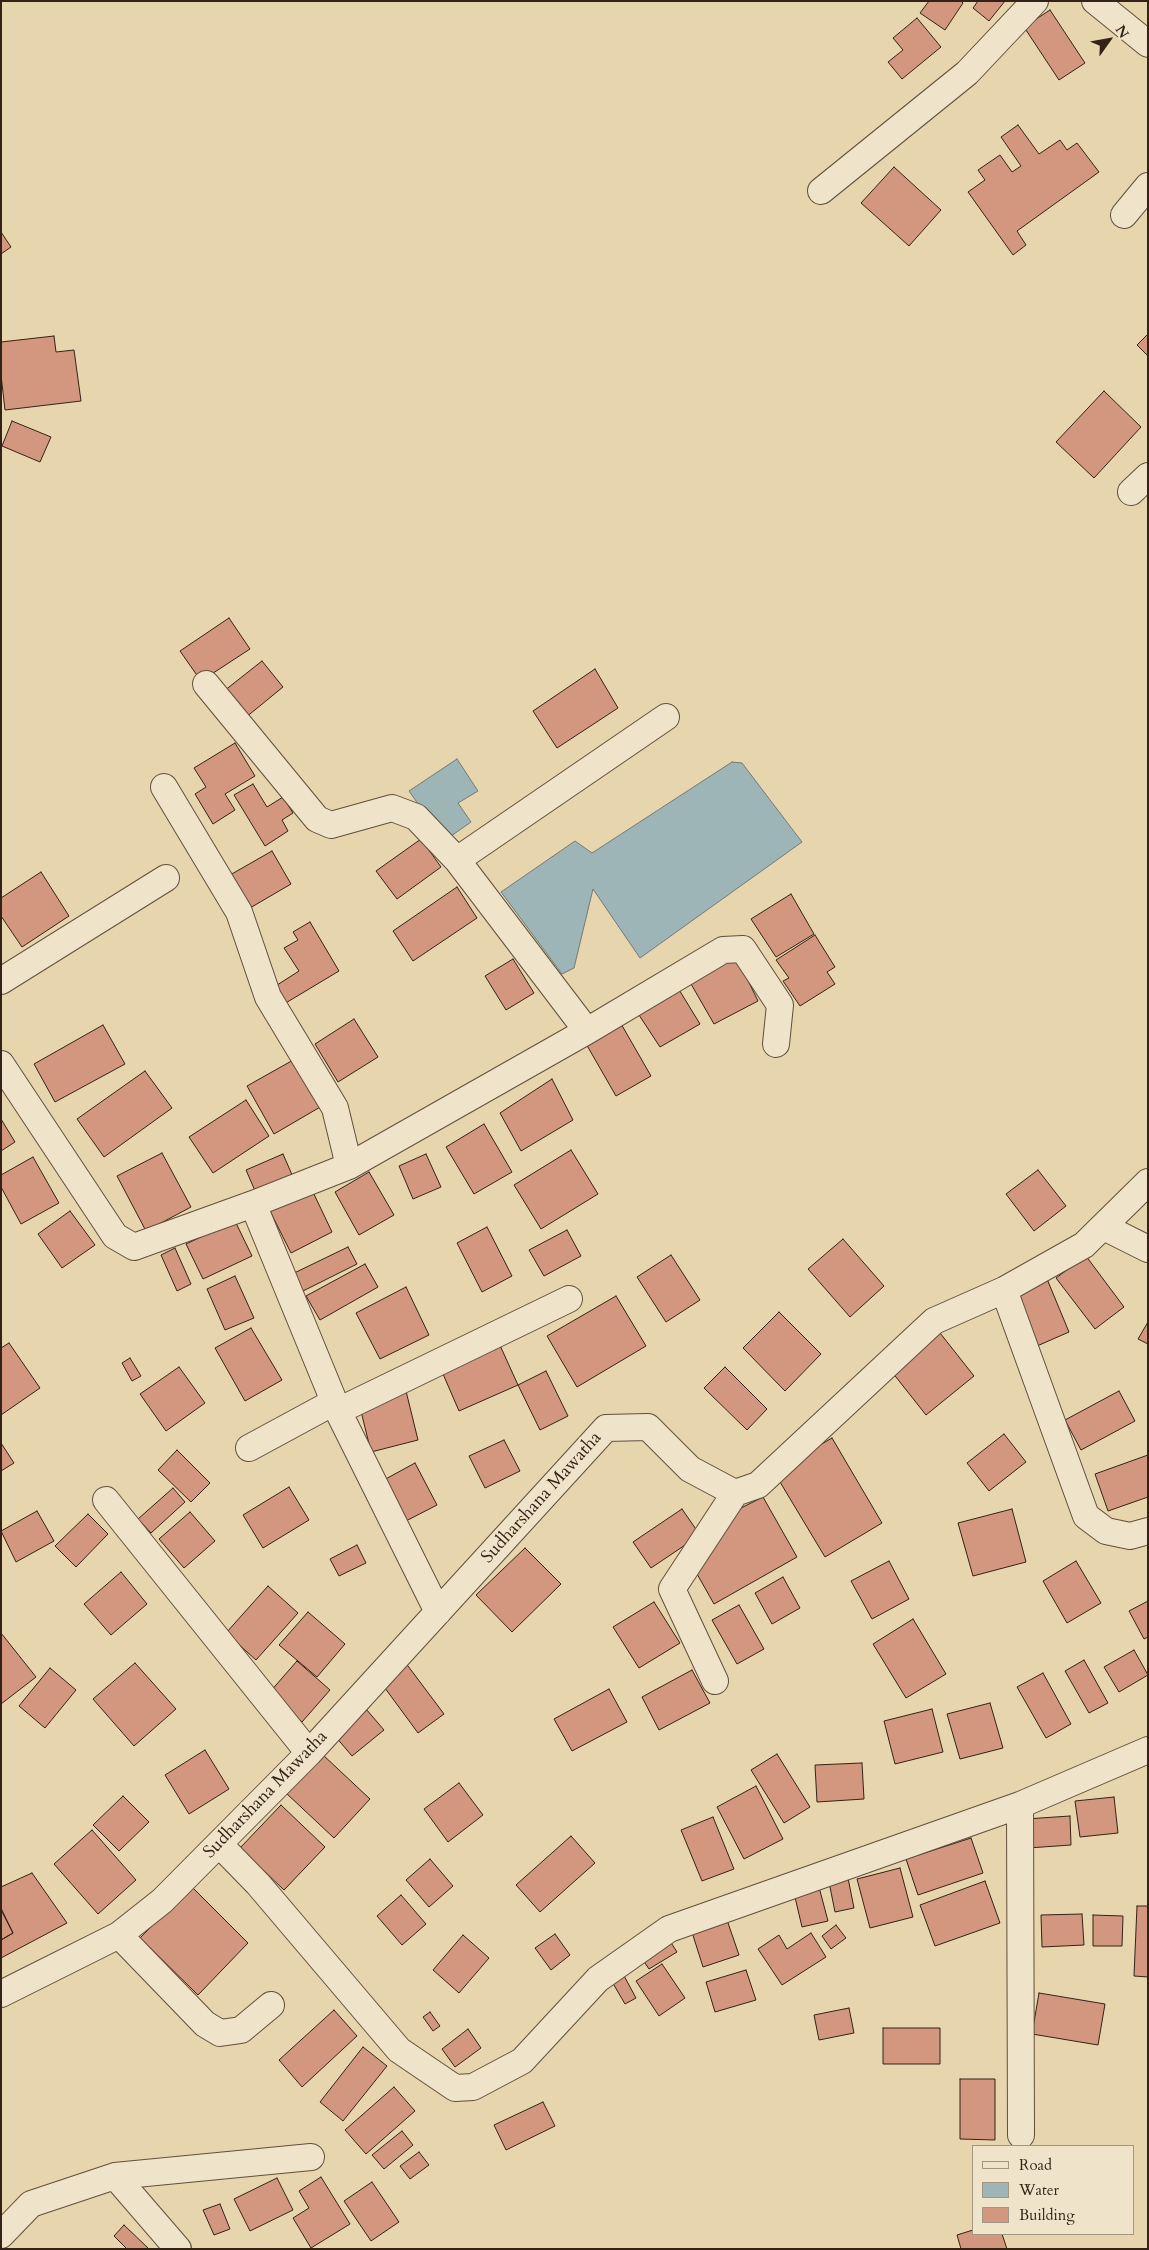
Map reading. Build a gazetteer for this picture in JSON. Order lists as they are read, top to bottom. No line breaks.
{"streets":{"street":["Sudharshana Mawatha"]},"legend":["Road","Water","Building"],"north":"top right"}
